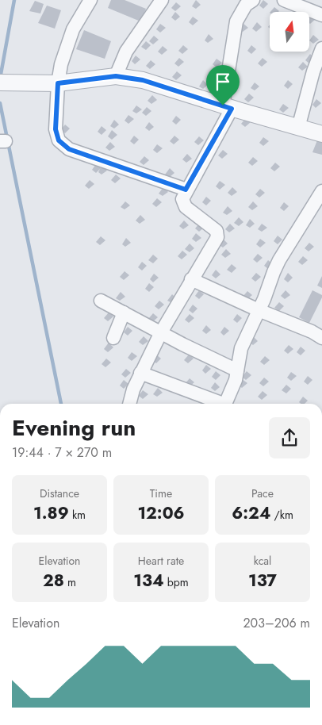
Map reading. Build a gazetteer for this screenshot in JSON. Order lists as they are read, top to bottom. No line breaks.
{"north":"top","page":{"heading":["Evening run","19:44 · 7 × 270 m"],"stats":[["Distance","1.89 km"],["Time","12:06"],["Pace","6:24 /km"],["Elevation","28 m"],["Heart rate","134 bpm"],["kcal","137"]],"chart":["Elevation","203–206 m"]}}
